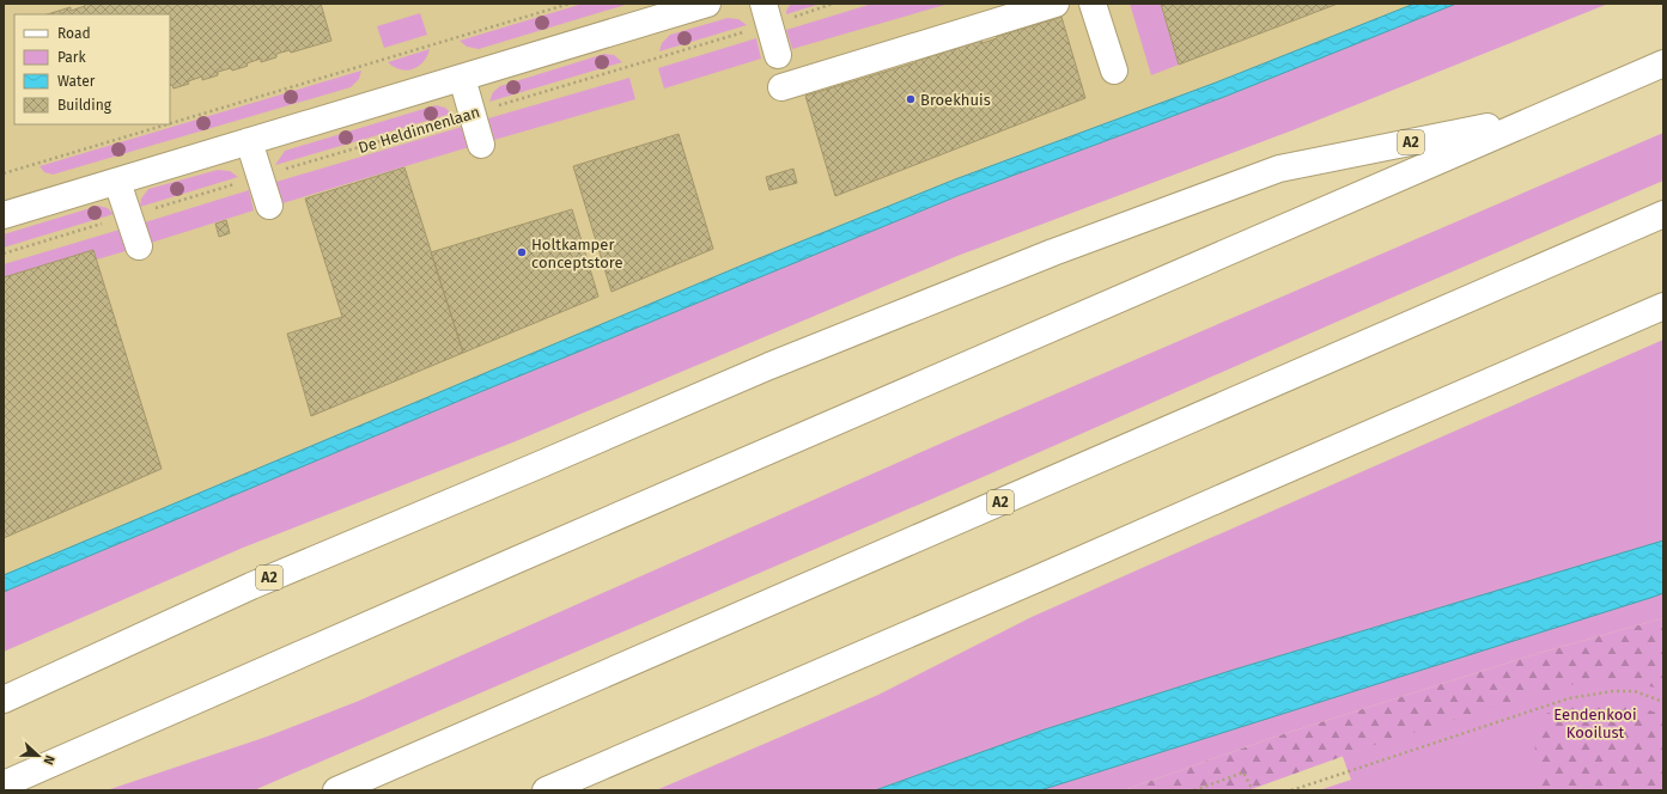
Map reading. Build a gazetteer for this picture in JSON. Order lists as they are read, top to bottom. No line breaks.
{"streets":{"main road":["A2"],"path":["De Heldinnenlaan"]},"parks":["Eendenkooi Kooilust"],"places":["Broekhuis","Holtkamper conceptstore"],"legend":["Road","Park","Water","Building"],"north":"right"}
